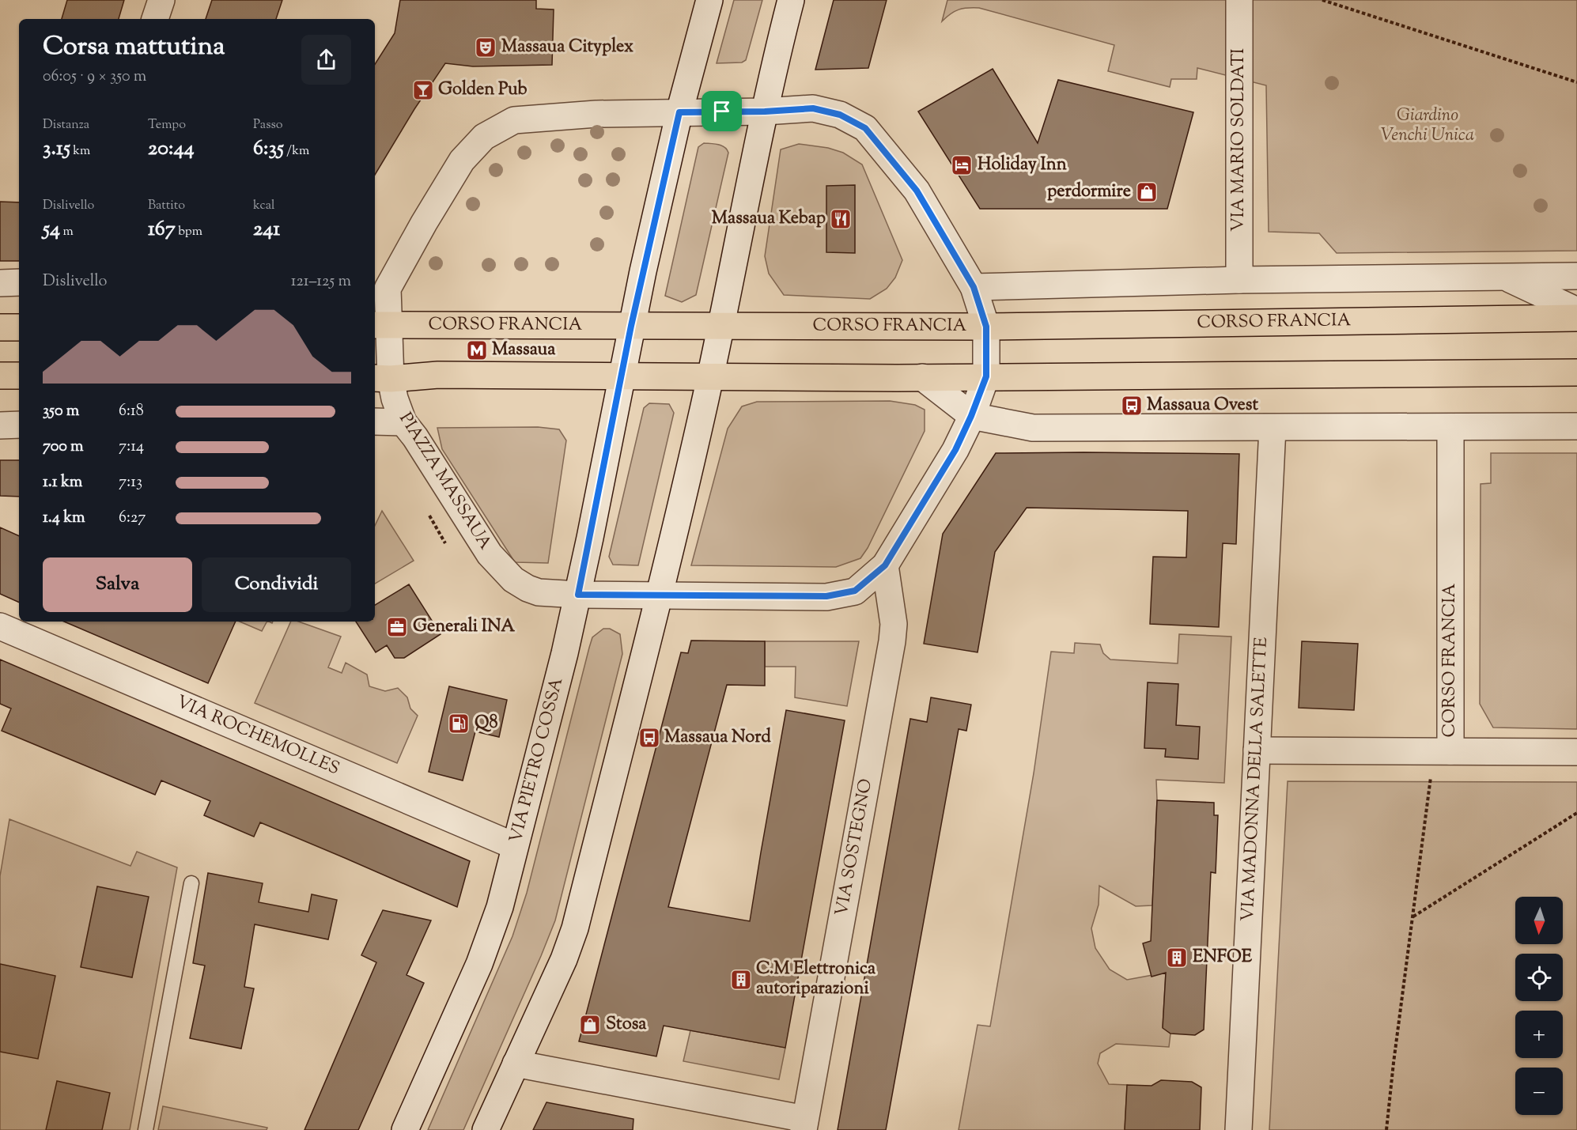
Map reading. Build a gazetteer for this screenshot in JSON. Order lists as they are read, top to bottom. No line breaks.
{"streets":{"main road":["CORSO FRANCIA"],"street":["VIA MARIO SOLDATI","PIAZZA MASSAUA","VIA ROCHEMOLLES","VIA PIETRO COSSA","VIA MADONNA DELLA SALETTE","VIA SOSTEGNO"]},"crossings":[["CORSO FRANCIA","PIAZZA MASSAUA"],["CORSO FRANCIA","VIA PIETRO COSSA"],["PIAZZA MASSAUA","VIA PIETRO COSSA"],["PIAZZA MASSAUA","VIA SOSTEGNO"],["VIA ROCHEMOLLES","VIA PIETRO COSSA"]],"parks":["Giardino Venchi Unica"],"places":{"theatre":["Massaua Cityplex"],"bar":["Golden Pub"],"hotel":["Holiday Inn"],"shop":["perdormire","Stosa"],"restaurant":["Massaua Kebap"],"metro station":["Massaua"],"bus stop":["Massaua Ovest","Massaua Nord"],"office":["Generali INA"],"fuel station":["Q8"],"building":["ENFOE","C.M Elettronica autoriparazioni"]},"north":"bottom","page":{"heading":["Corsa mattutina","06:05 · 9 × 350 m"],"stats":[["Distanza","3.15 km"],["Tempo","20:44"],["Passo","6:35 /km"],["Dislivello","54 m"],["Battito","167 bpm"],["kcal","241"]],"chart":["Dislivello","121–125 m"],"list":[{"name":"350 m","note":"6:18"},{"name":"700 m","note":"7:14"},{"name":"1.1 km","note":"7:13"},{"name":"1.4 km","note":"6:27"}],"buttons":["Salva","Condividi"],"map_buttons":["+","−"]}}
